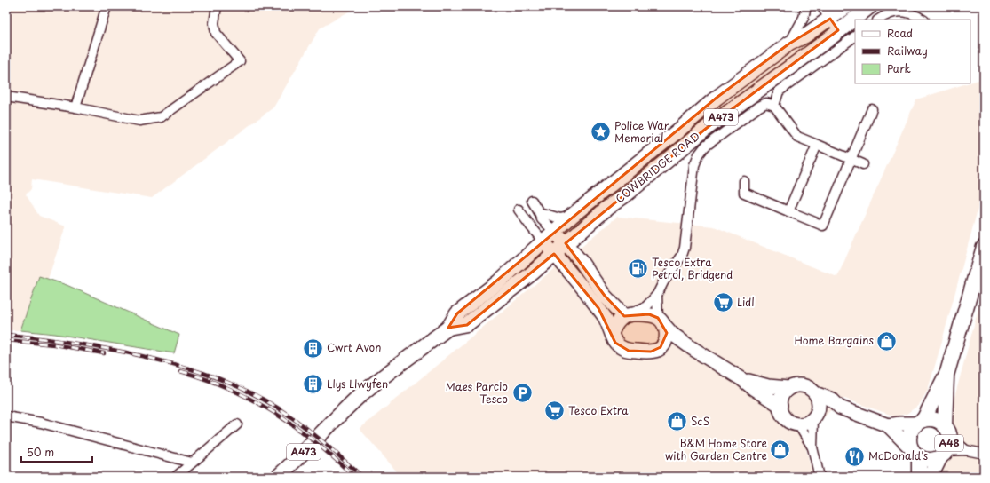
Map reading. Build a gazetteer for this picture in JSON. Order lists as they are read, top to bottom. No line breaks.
{"streets":{"main road":["A473","COWBRIDGE ROAD","A48"]},"places":{"place":["Police War Memorial"],"fuel station":["Tesco Extra Petrol, Bridgend"],"supermarket":["Lidl","Tesco Extra"],"shop":["Home Bargains","ScS","B&M Home Store with Garden Centre"],"building":["Cwrt Avon","Llys Llwyfen"],"parking":["Maes Parcio Tesco"],"restaurant":["McDonald's"]},"legend":["Road","Railway","Park"],"scale_bar":"50 m"}
